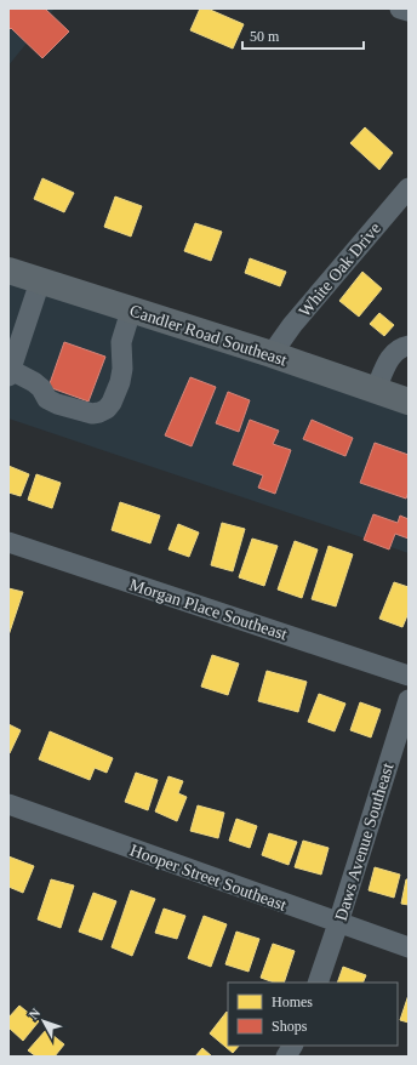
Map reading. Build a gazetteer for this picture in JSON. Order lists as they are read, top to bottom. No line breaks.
{"streets":{"main road":["Candler Road Southeast"],"street":["White Oak Drive","Morgan Place Southeast","Daws Avenue Southeast","Hooper Street Southeast"]},"crossings":[["White Oak Drive","Candler Road Southeast"],["Daws Avenue Southeast","Hooper Street Southeast"]],"legend":["Homes","Shops"],"scale_bar":"50 m","north":"top left"}
